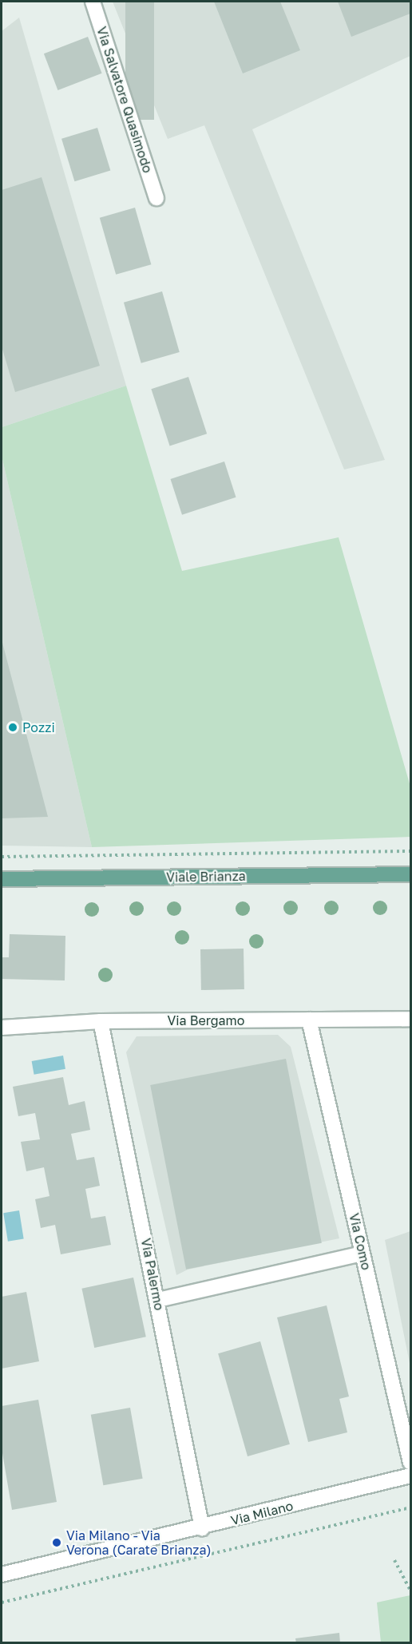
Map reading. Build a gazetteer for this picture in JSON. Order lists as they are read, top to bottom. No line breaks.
{"streets":{"main road":["Viale Brianza"],"street":["Via Salvatore Quasimodo","Via Bergamo","Via Como","Via Palermo","Via Milano"]},"crossings":[["Via Bergamo","Via Como"],["Via Bergamo","Via Palermo"],["Via Palermo","Via Milano"]],"places":["Pozzi","Via Milano - Via Verona (Carate Brianza)"]}
